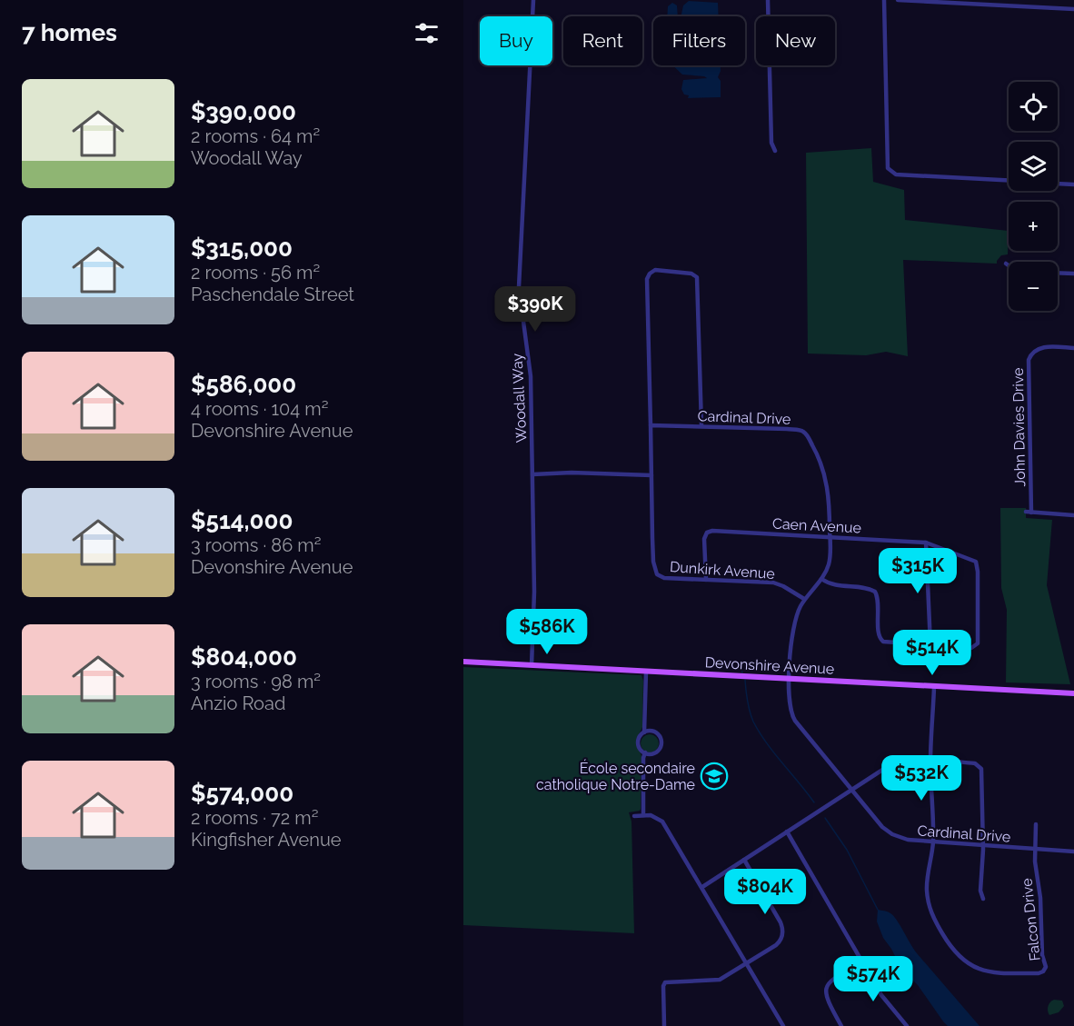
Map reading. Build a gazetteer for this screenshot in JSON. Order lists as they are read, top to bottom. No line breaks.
{"streets":{"main road":["Devonshire Avenue"],"street":["Woodall Way","Cardinal Drive","John Davies Drive","Caen Avenue","Dunkirk Avenue","Falcon Drive"]},"crossings":[["Woodall Way","Devonshire Avenue"],["Cardinal Drive","Caen Avenue"],["Cardinal Drive","Dunkirk Avenue"],["Cardinal Drive","Devonshire Avenue"],["Cardinal Drive","Falcon Drive"],["Caen Avenue","Dunkirk Avenue"],["Devonshire Avenue","Falcon Drive"]],"places":{"school or university":["École secondaire catholique Notre-Dame"]},"page":{"heading":"7 homes","chip":["Buy","Rent","Filters","New"],"list":[{"name":"$390,000","note":"2 rooms · 64 m² · Woodall Way"},{"name":"$315,000","note":"2 rooms · 56 m² · Paschendale Street"},{"name":"$586,000","note":"4 rooms · 104 m² · Devonshire Avenue"},{"name":"$514,000","note":"3 rooms · 86 m² · Devonshire Avenue"},{"name":"$804,000","note":"3 rooms · 98 m² · Anzio Road"},{"name":"$574,000","note":"2 rooms · 72 m² · Kingfisher Avenue"}],"map_buttons":["+","−"],"price":["$390K","$315K","$586K","$514K","$532K","$804K","$574K"]}}
